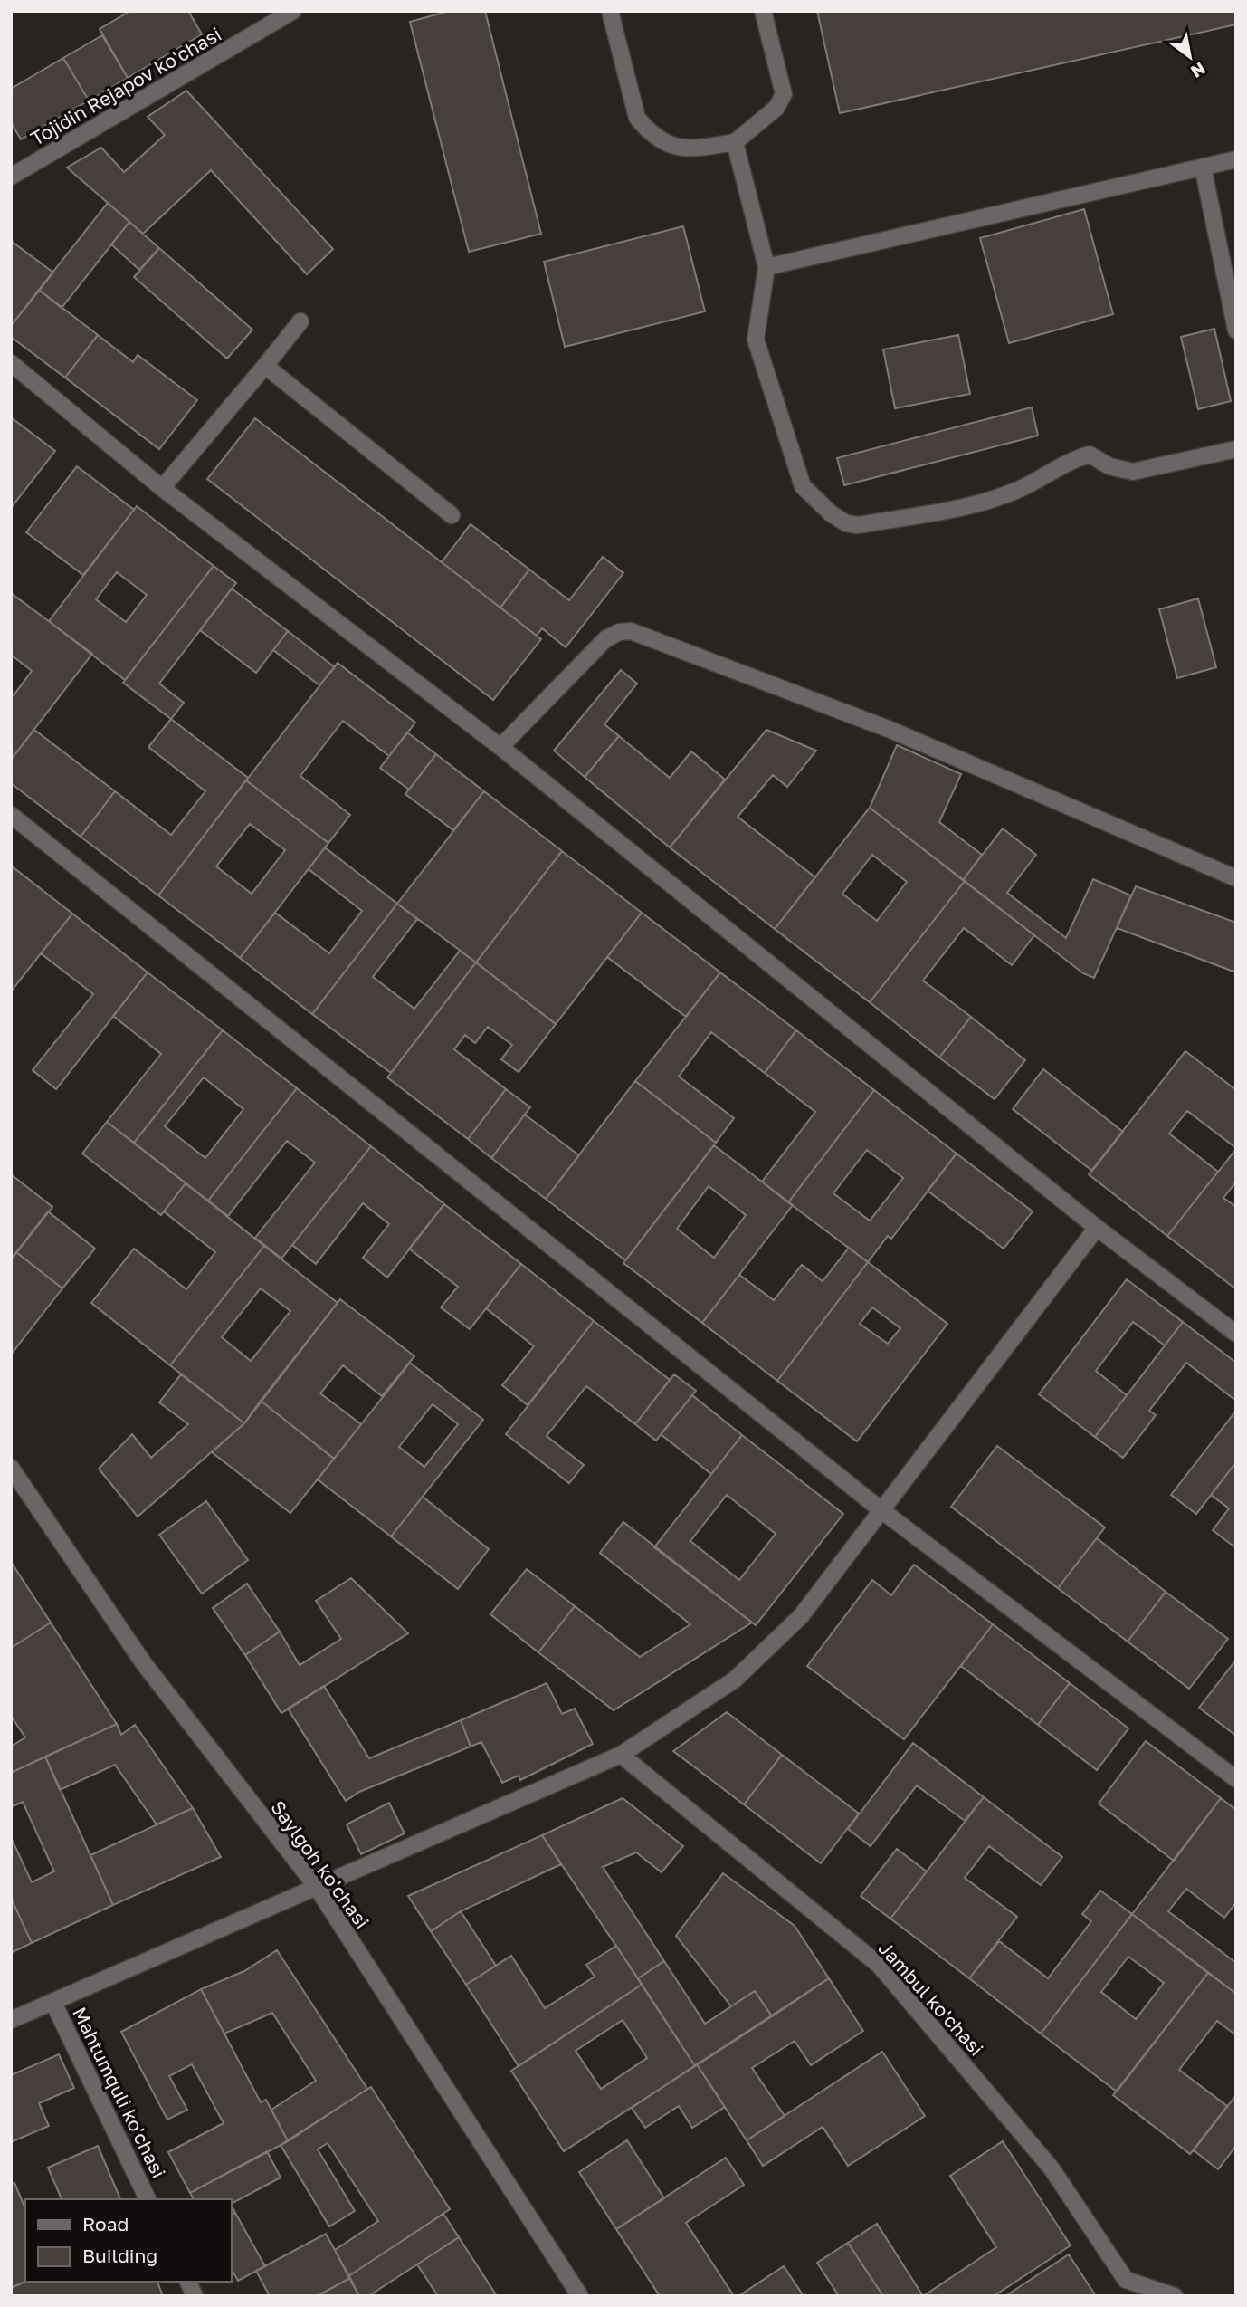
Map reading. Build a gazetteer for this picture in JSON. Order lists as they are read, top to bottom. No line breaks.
{"streets":{"street":["Tojidin Rejapov ko'chasi","Saylgoh ko'chasi","Jambul ko'chasi","Mahtumquli ko'chasi"]},"legend":["Road","Building"],"north":"bottom right"}
